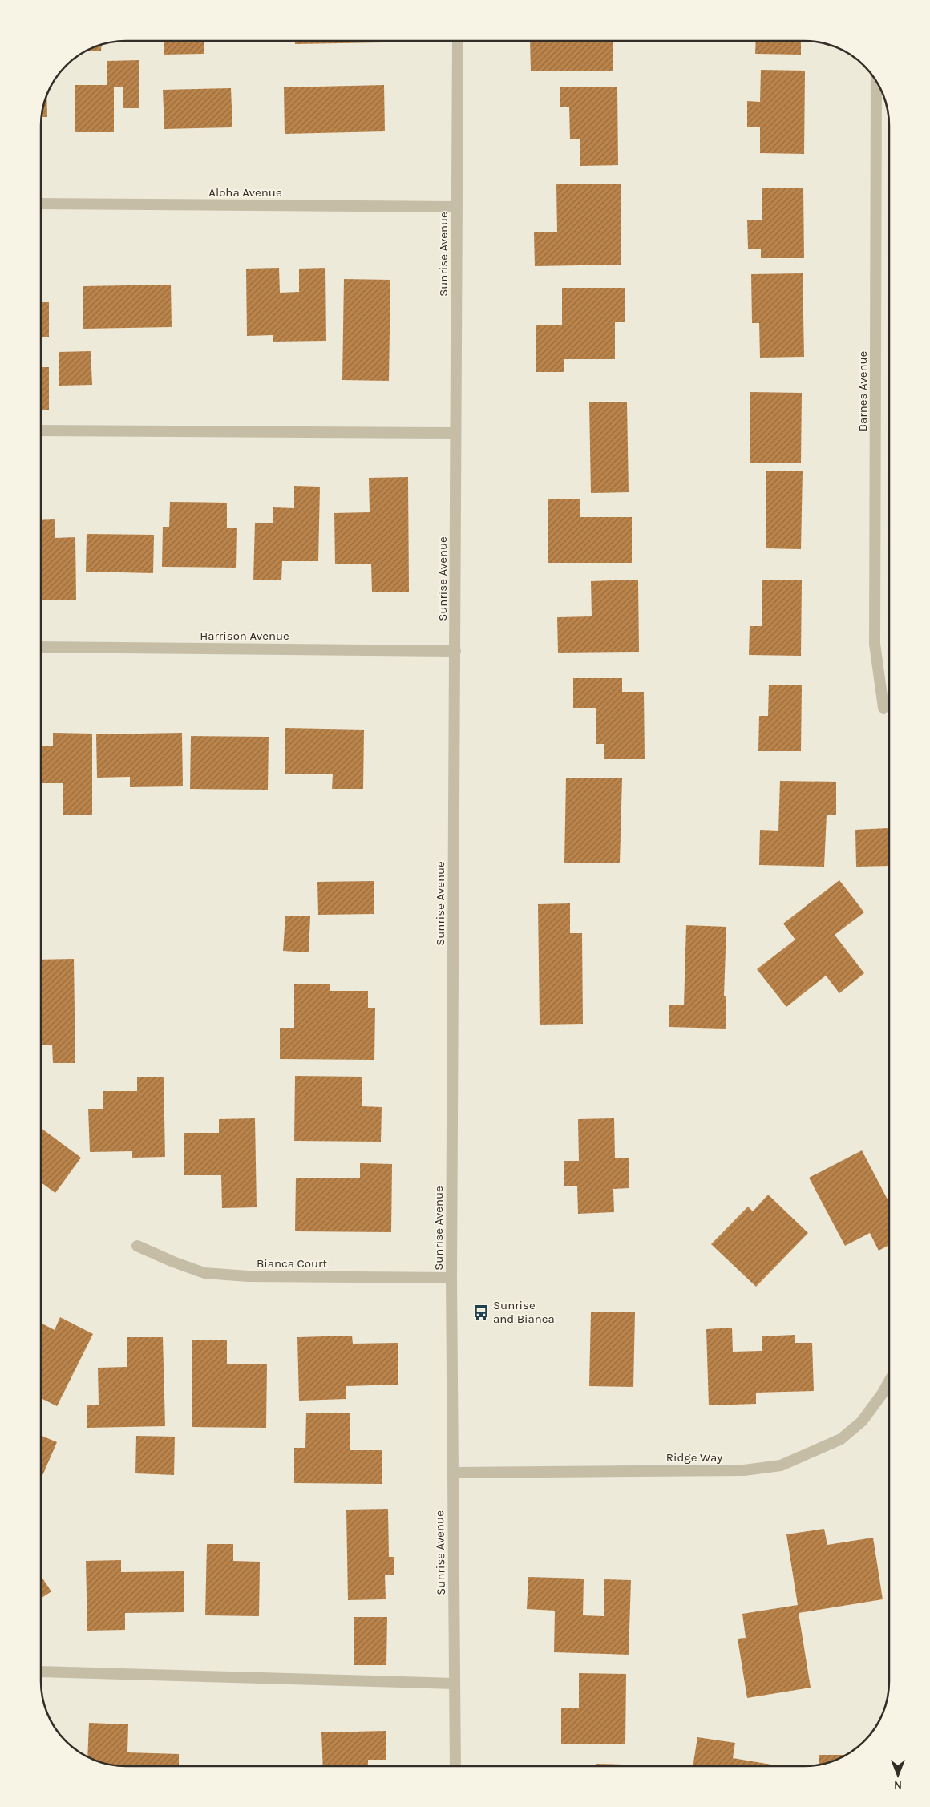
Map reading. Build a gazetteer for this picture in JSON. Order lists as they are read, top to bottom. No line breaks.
{"streets":{"street":["Aloha Avenue","Sunrise Avenue","Barnes Avenue","Harrison Avenue","Bianca Court","Ridge Way"]},"crossings":[["Aloha Avenue","Sunrise Avenue"],["Sunrise Avenue","Harrison Avenue"],["Sunrise Avenue","Bianca Court"],["Sunrise Avenue","Ridge Way"]],"places":{"bus stop":["Sunrise and Bianca"]},"north":"bottom"}
